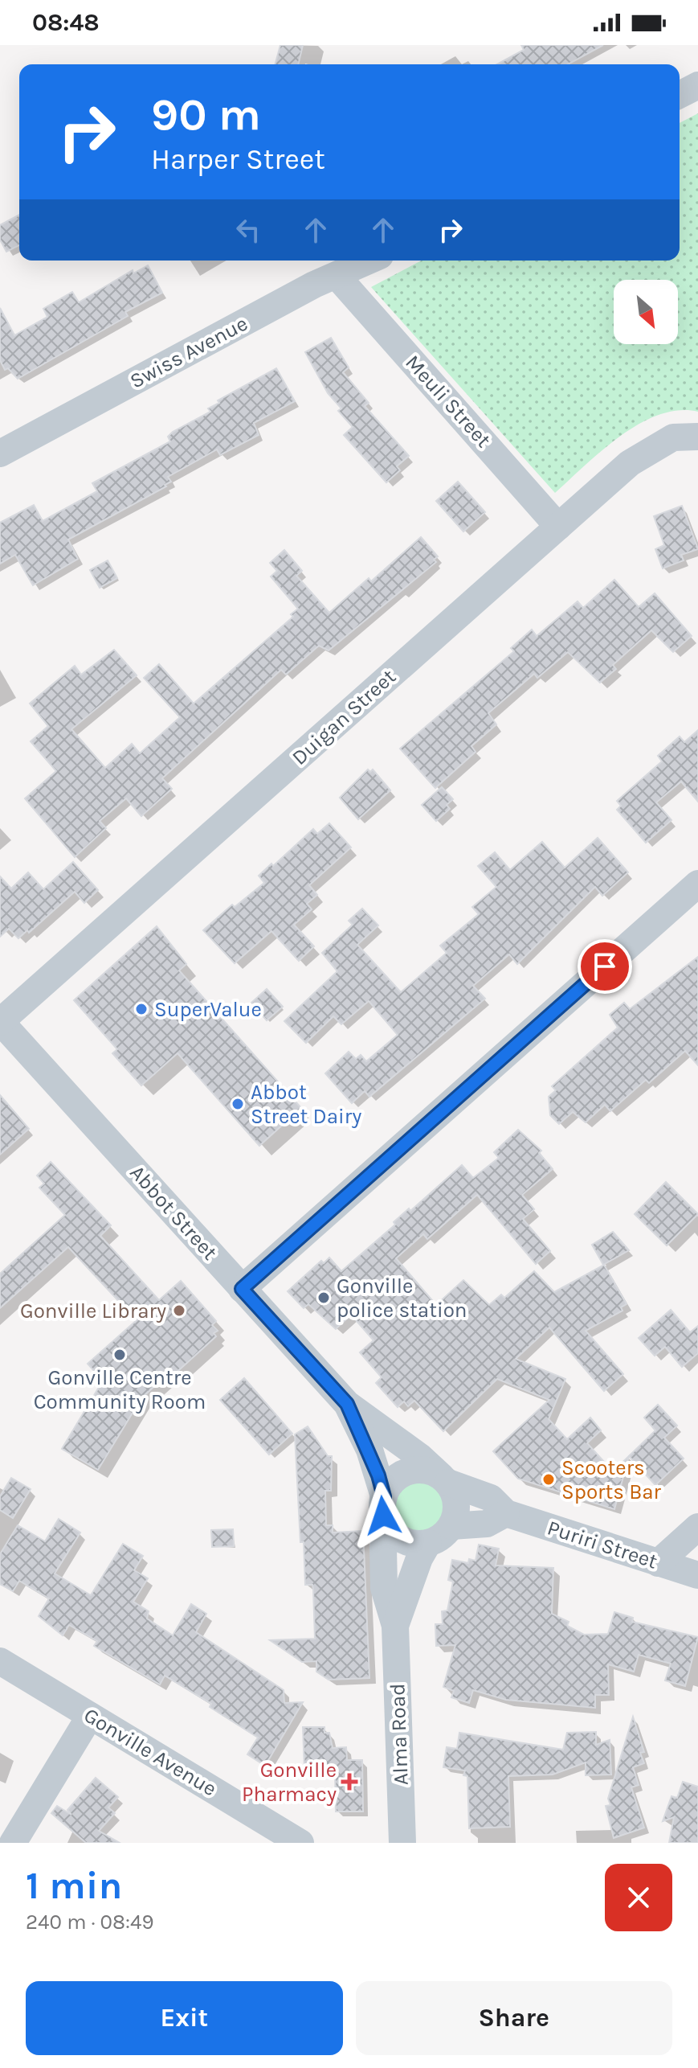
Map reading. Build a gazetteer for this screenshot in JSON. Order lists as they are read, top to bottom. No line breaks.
{"streets":{"street":["Swiss Avenue","Meuli Street","Duigan Street","Abbot Street","Puriri Street","Alma Road","Gonville Avenue"]},"crossings":[["Swiss Avenue","Meuli Street"],["Meuli Street","Duigan Street"],["Duigan Street","Abbot Street"],["Abbot Street","Puriri Street"],["Abbot Street","Alma Road"],["Puriri Street","Alma Road"]],"places":{"other":["SuperValue","Abbot Street Dairy","Gonville police station","Gonville Library","Gonville Centre Community Room","Scooters Sports Bar"],"health":["Gonville Pharmacy"]},"north":"bottom right","page":{"status":"08:48","turn":["90 m","Harper Street"],"heading":["1 min","240 m · 08:49"],"buttons":["Exit","Share"]}}
